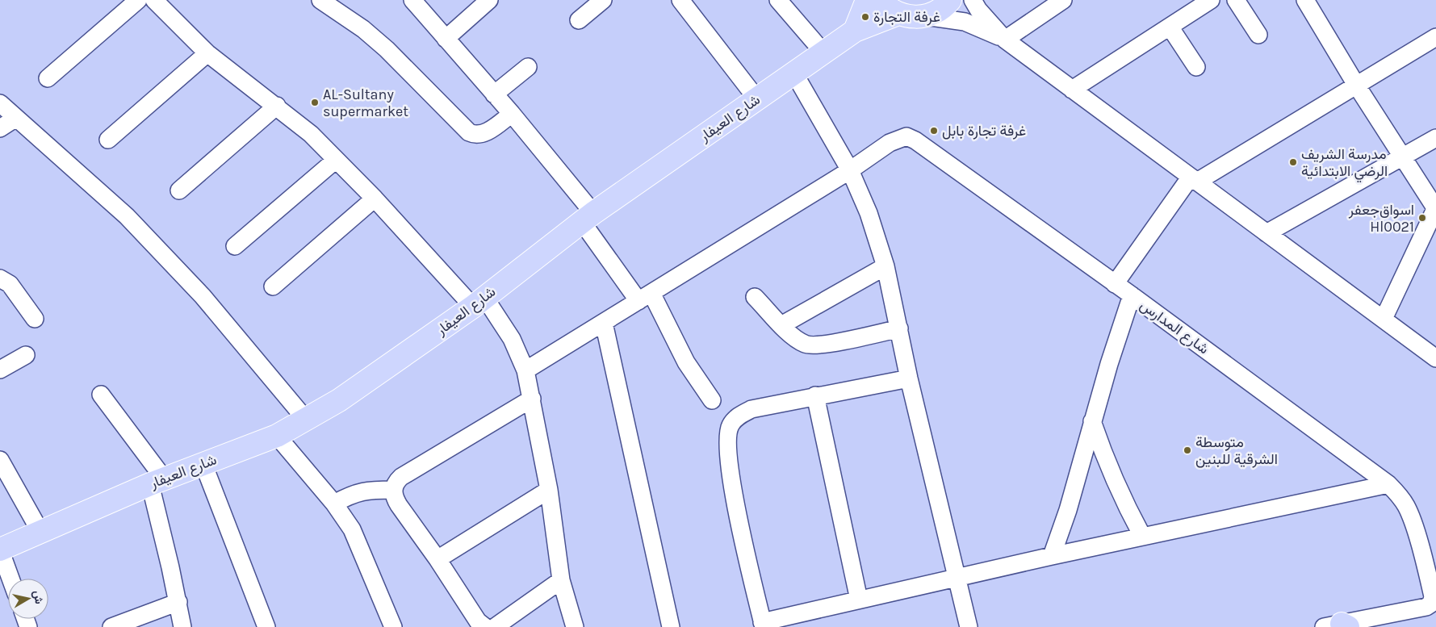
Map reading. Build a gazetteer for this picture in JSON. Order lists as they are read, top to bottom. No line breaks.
{"streets":{"main road":["شارع العيفار"],"street":["شارع المدارس"]},"places":["غرفة التجارة","AL-Sultany supermarket","غرفة تجارة بابل","مدرسة الشريف الرضي الابتدائية","اسواق‌جعفر Hl0021","متوسطة الشرقية للبنين"],"north":"right"}
